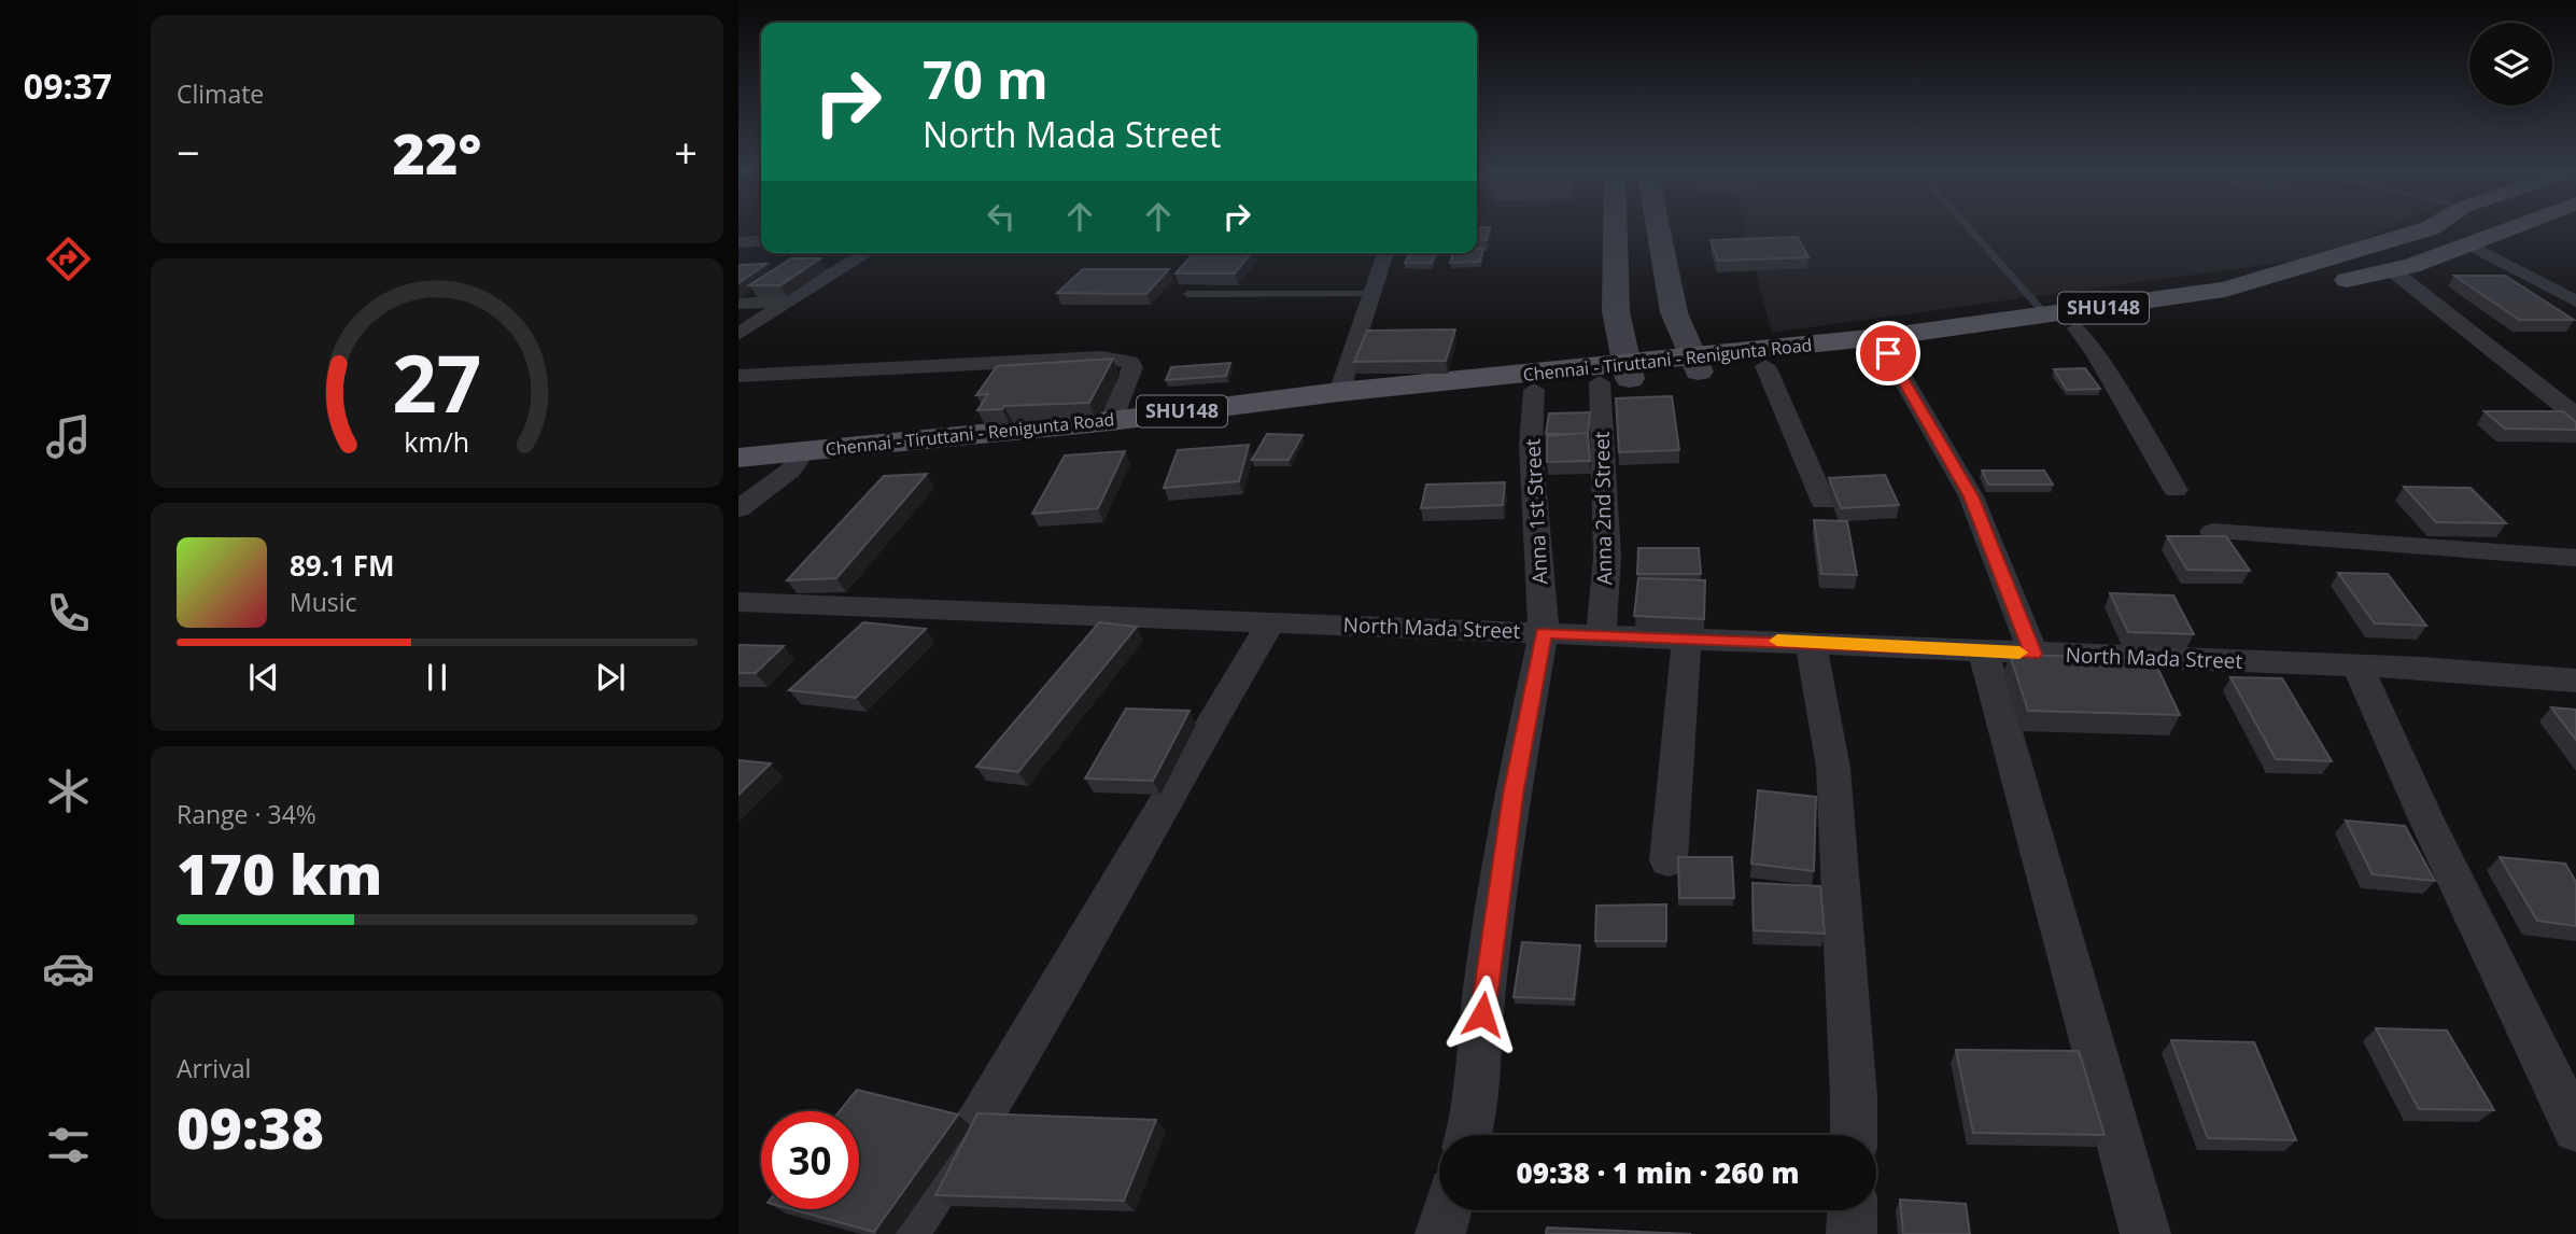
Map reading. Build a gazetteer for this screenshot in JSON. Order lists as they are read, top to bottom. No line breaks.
{"streets":{"main road":["SHU148","Chennai - Tiruttani - Renigunta Road"],"street":["Anna 2nd Street","Anna 1st Street","North Mada Street"]},"crossings":[["Chennai - Tiruttani - Renigunta Road","Anna 2nd Street"],["Chennai - Tiruttani - Renigunta Road","Anna 1st Street"],["Anna 2nd Street","North Mada Street"],["Anna 1st Street","North Mada Street"]],"page":{"tabs":"09:37","tile":["Climate",["Range · 34%","170 km"],["Arrival","09:38"]],"turn":["70 m","North Mada Street"],"heat":["−","22°","+"],"song":["89.1 FM","Music"],"limit":"30","trip":"09:38 · 1 min · 260 m","gauge":["27","km/h"]}}
